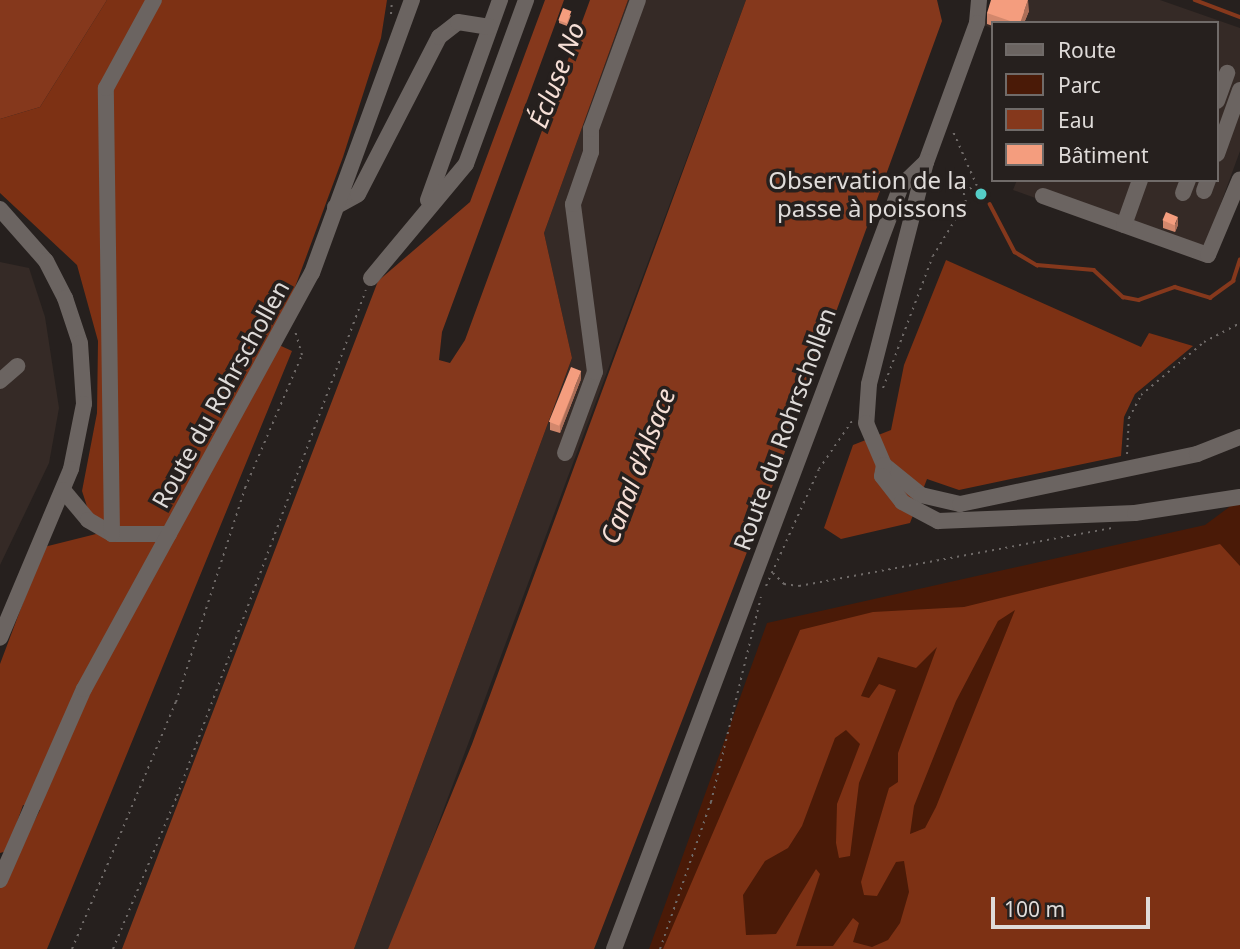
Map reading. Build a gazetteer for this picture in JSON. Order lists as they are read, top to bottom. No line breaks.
{"streets":{"street":["Route du Rohrschollen"]},"water":["Écluse No","Canal d'Alsace"],"places":["Observation de la passe à poissons"],"legend":["Route","Parc","Eau","Bâtiment"],"scale_bar":"100 m"}
